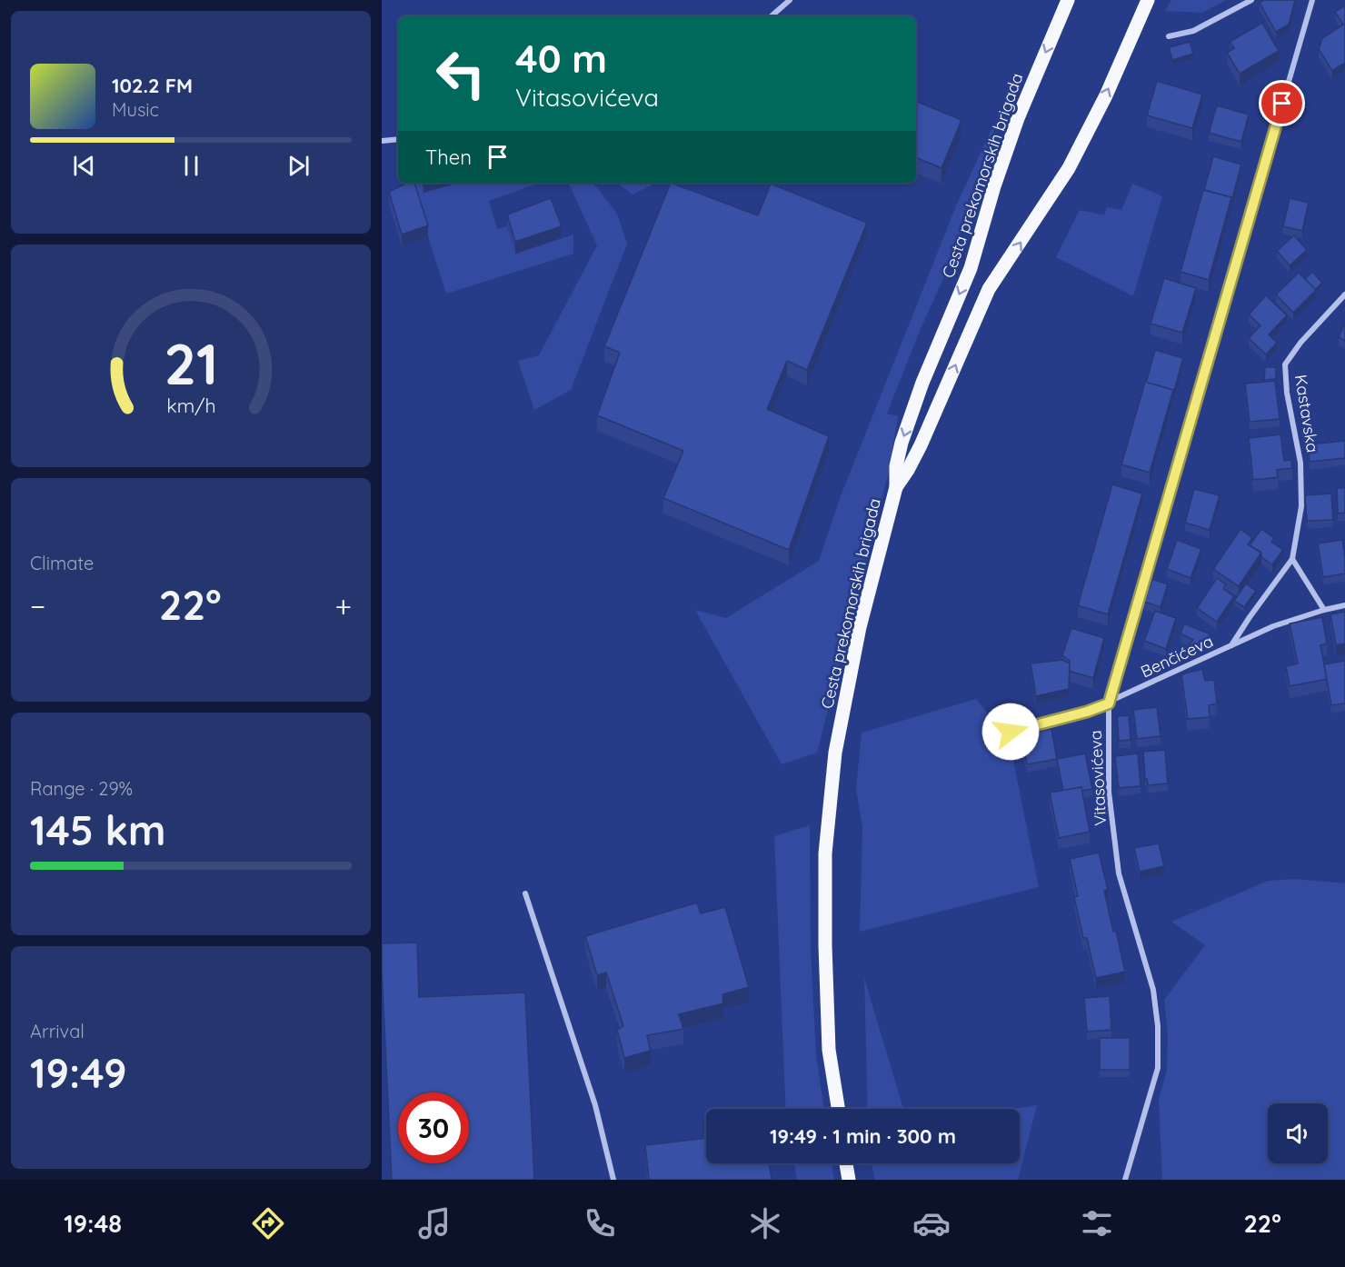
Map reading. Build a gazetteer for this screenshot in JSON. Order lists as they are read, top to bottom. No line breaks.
{"streets":{"main road":["Cesta prekomorskih brigada"],"street":["Kastavska","Benčićeva","Vitasovićeva"]},"crossings":[["Kastavska","Benčićeva"],["Benčićeva","Vitasovićeva"]],"page":{"turn":["40 m","Vitasovićeva"],"song":["102.2 FM","Music"],"then":"Then","tile":["Climate",["Range · 29%","145 km"],["Arrival","19:49"]],"heat":["−","22°","+"],"limit":"30","trip":"19:49 · 1 min · 300 m","tabs":["19:48","22°"],"gauge":["21","km/h"]}}
